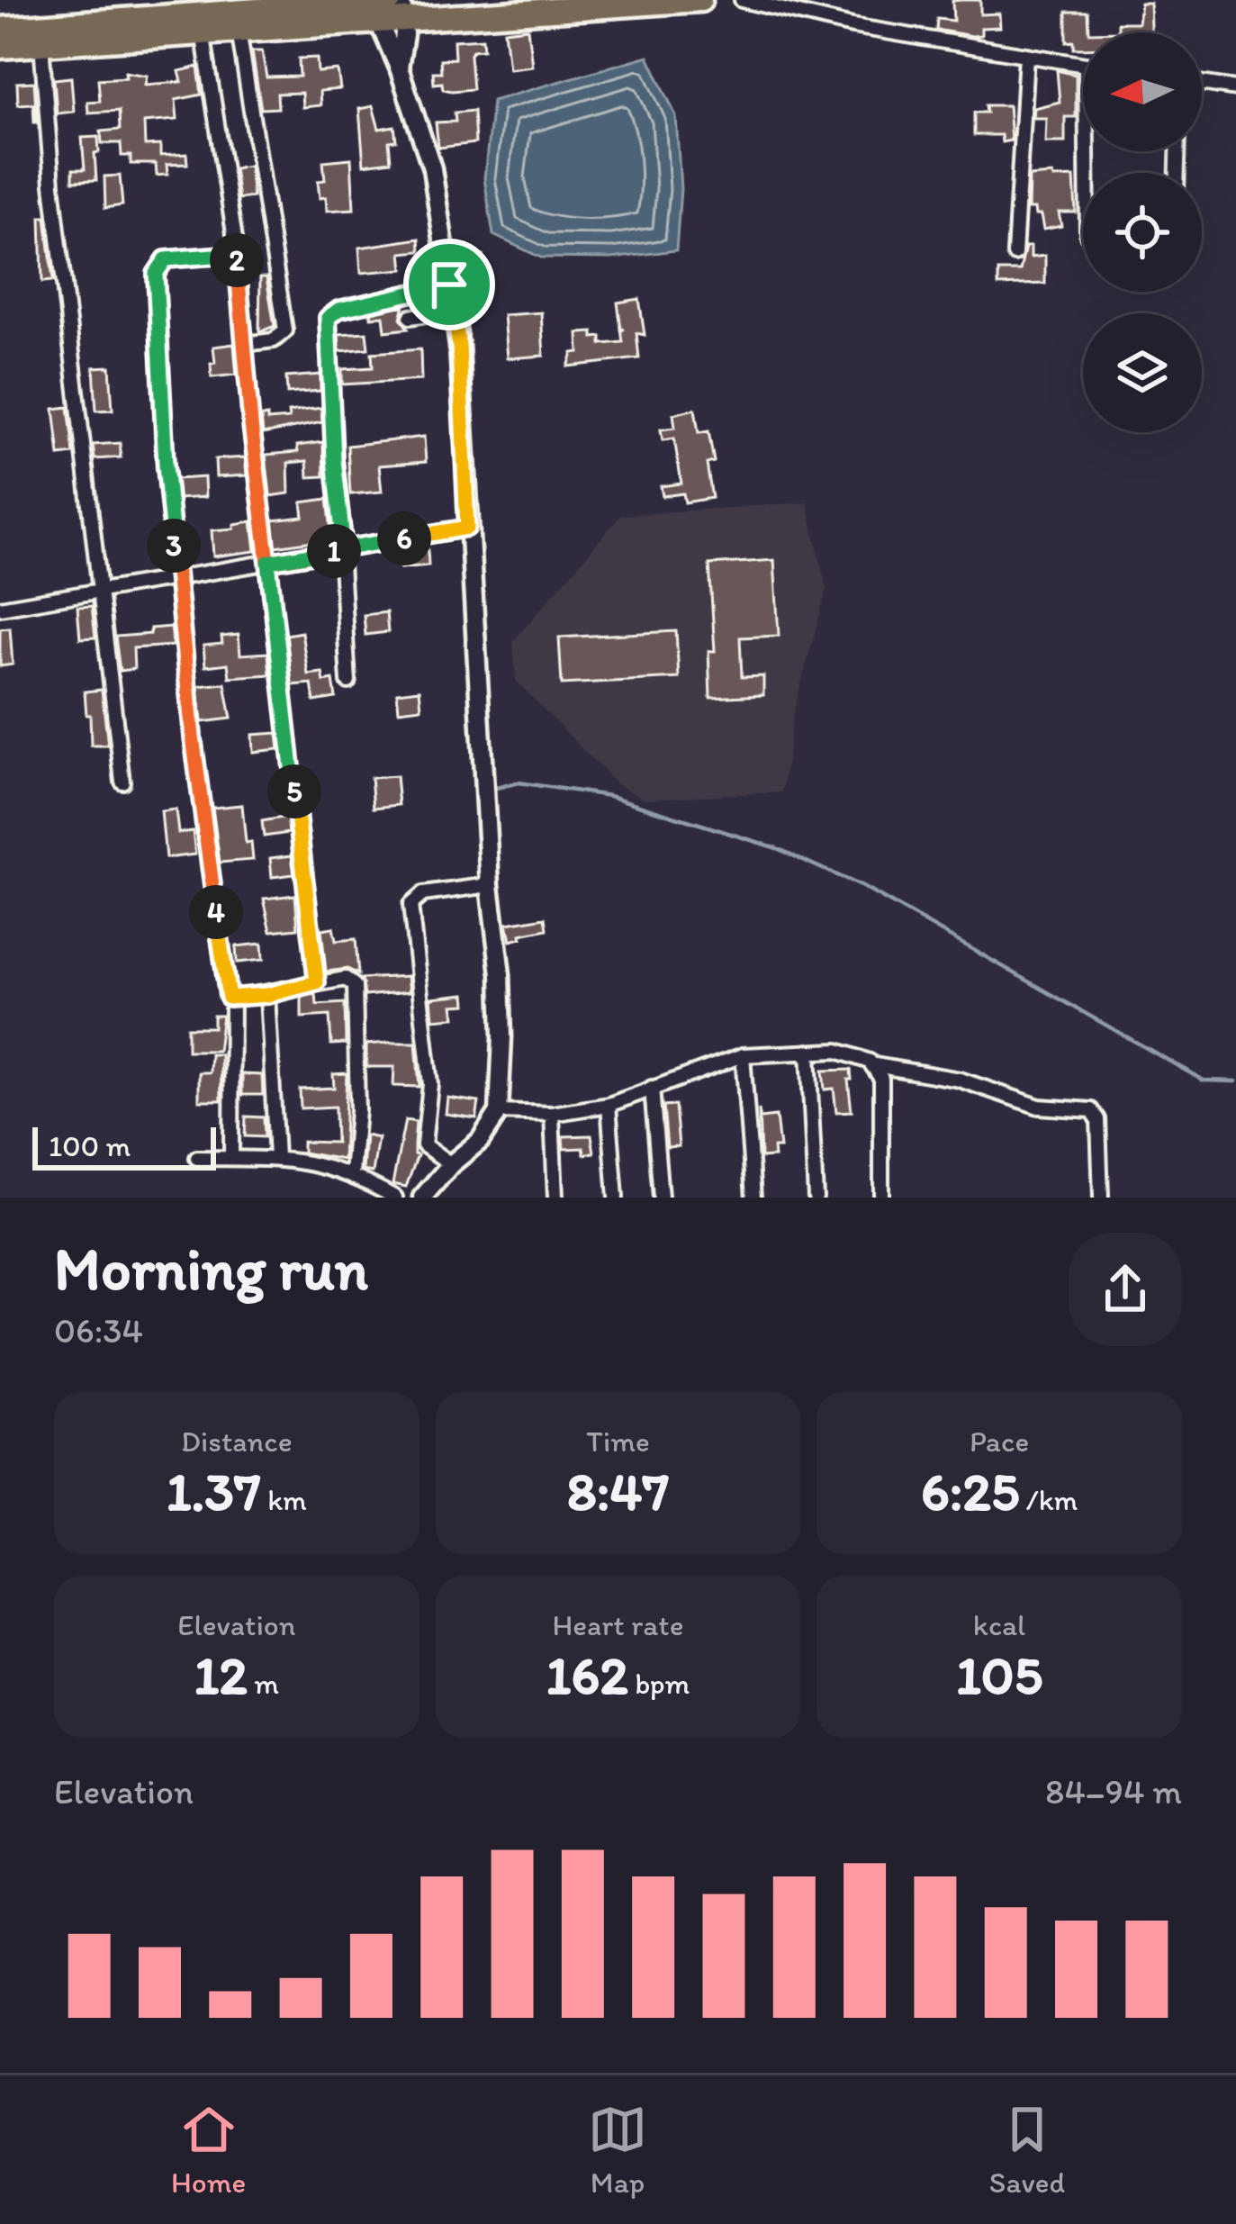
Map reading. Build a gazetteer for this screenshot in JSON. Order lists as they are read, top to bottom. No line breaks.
{"scale_bar":"100 m","north":"left","page":{"pins":["2","6","3","1","5","4"],"scale":"100 m","heading":["Morning run","06:34"],"stats":[["Distance","1.37 km"],["Time","8:47"],["Pace","6:25 /km"],["Elevation","12 m"],["Heart rate","162 bpm"],["kcal","105"]],"chart":["Elevation","84–94 m"],"tabs":["Home","Map","Saved"]}}
